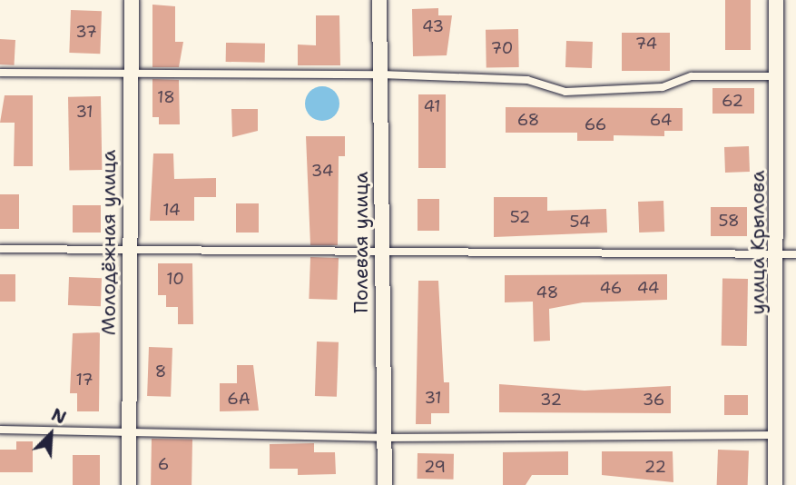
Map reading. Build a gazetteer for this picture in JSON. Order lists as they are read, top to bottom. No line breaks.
{"streets":{"street":["Молодёжная улица","Полевая улица","улица Крылова"]},"house_numbers":["43","37","74","70","18","62","41","31","68","64","66","34","14","52","58","54","10","46","44","48","8","17","31","6А","32","36","6","29","22"],"north":"top right"}
